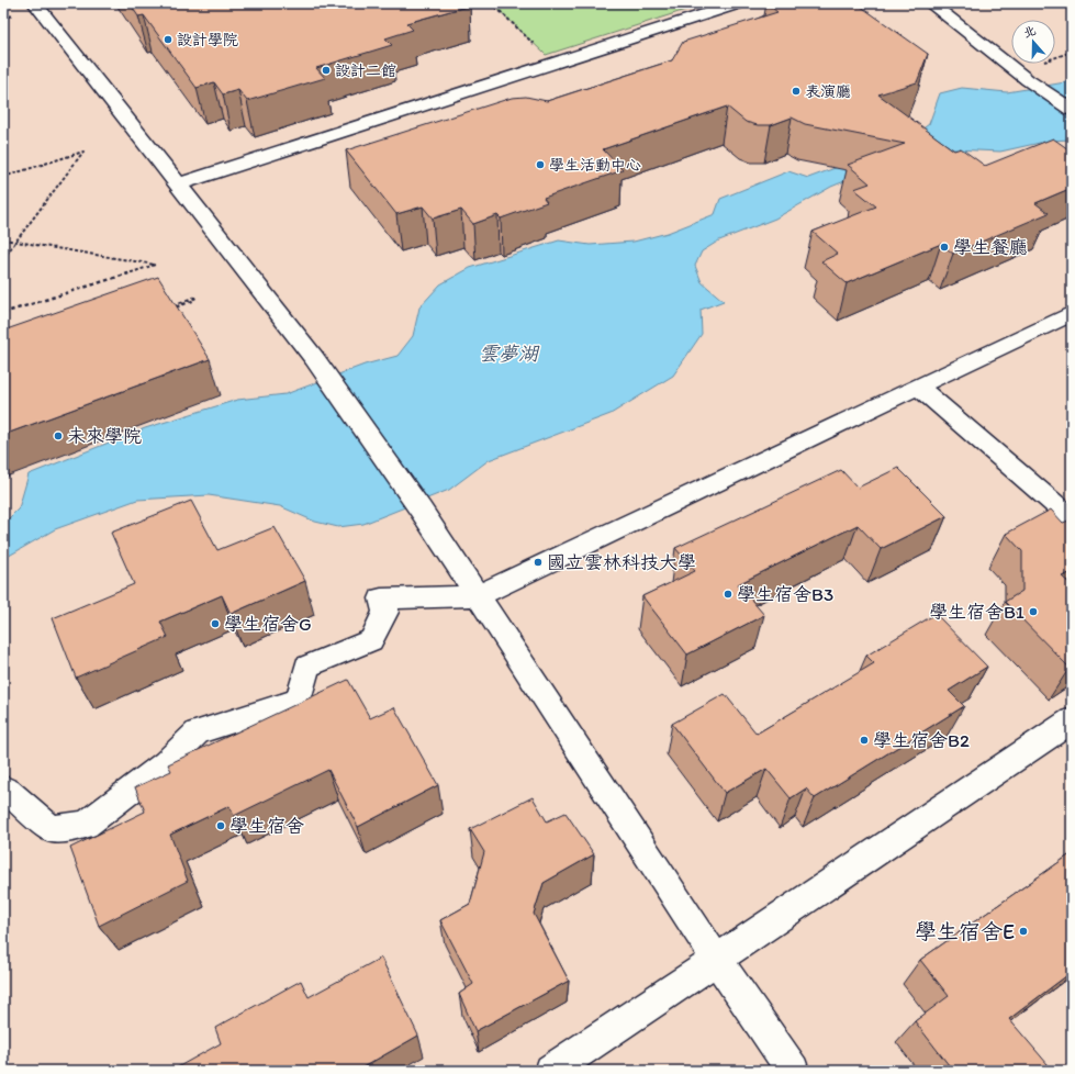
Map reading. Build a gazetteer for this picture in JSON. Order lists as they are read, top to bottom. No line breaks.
{"water":["雲夢湖"],"places":["設計學院","設計二館","表演廳","學生活動中心","學生餐廳","未來學院","國立雲林科技大學","學生宿舍B3","學生宿舍B1","學生宿舍G","學生宿舍B2","學生宿舍","學生宿舍E"],"north":"top"}
